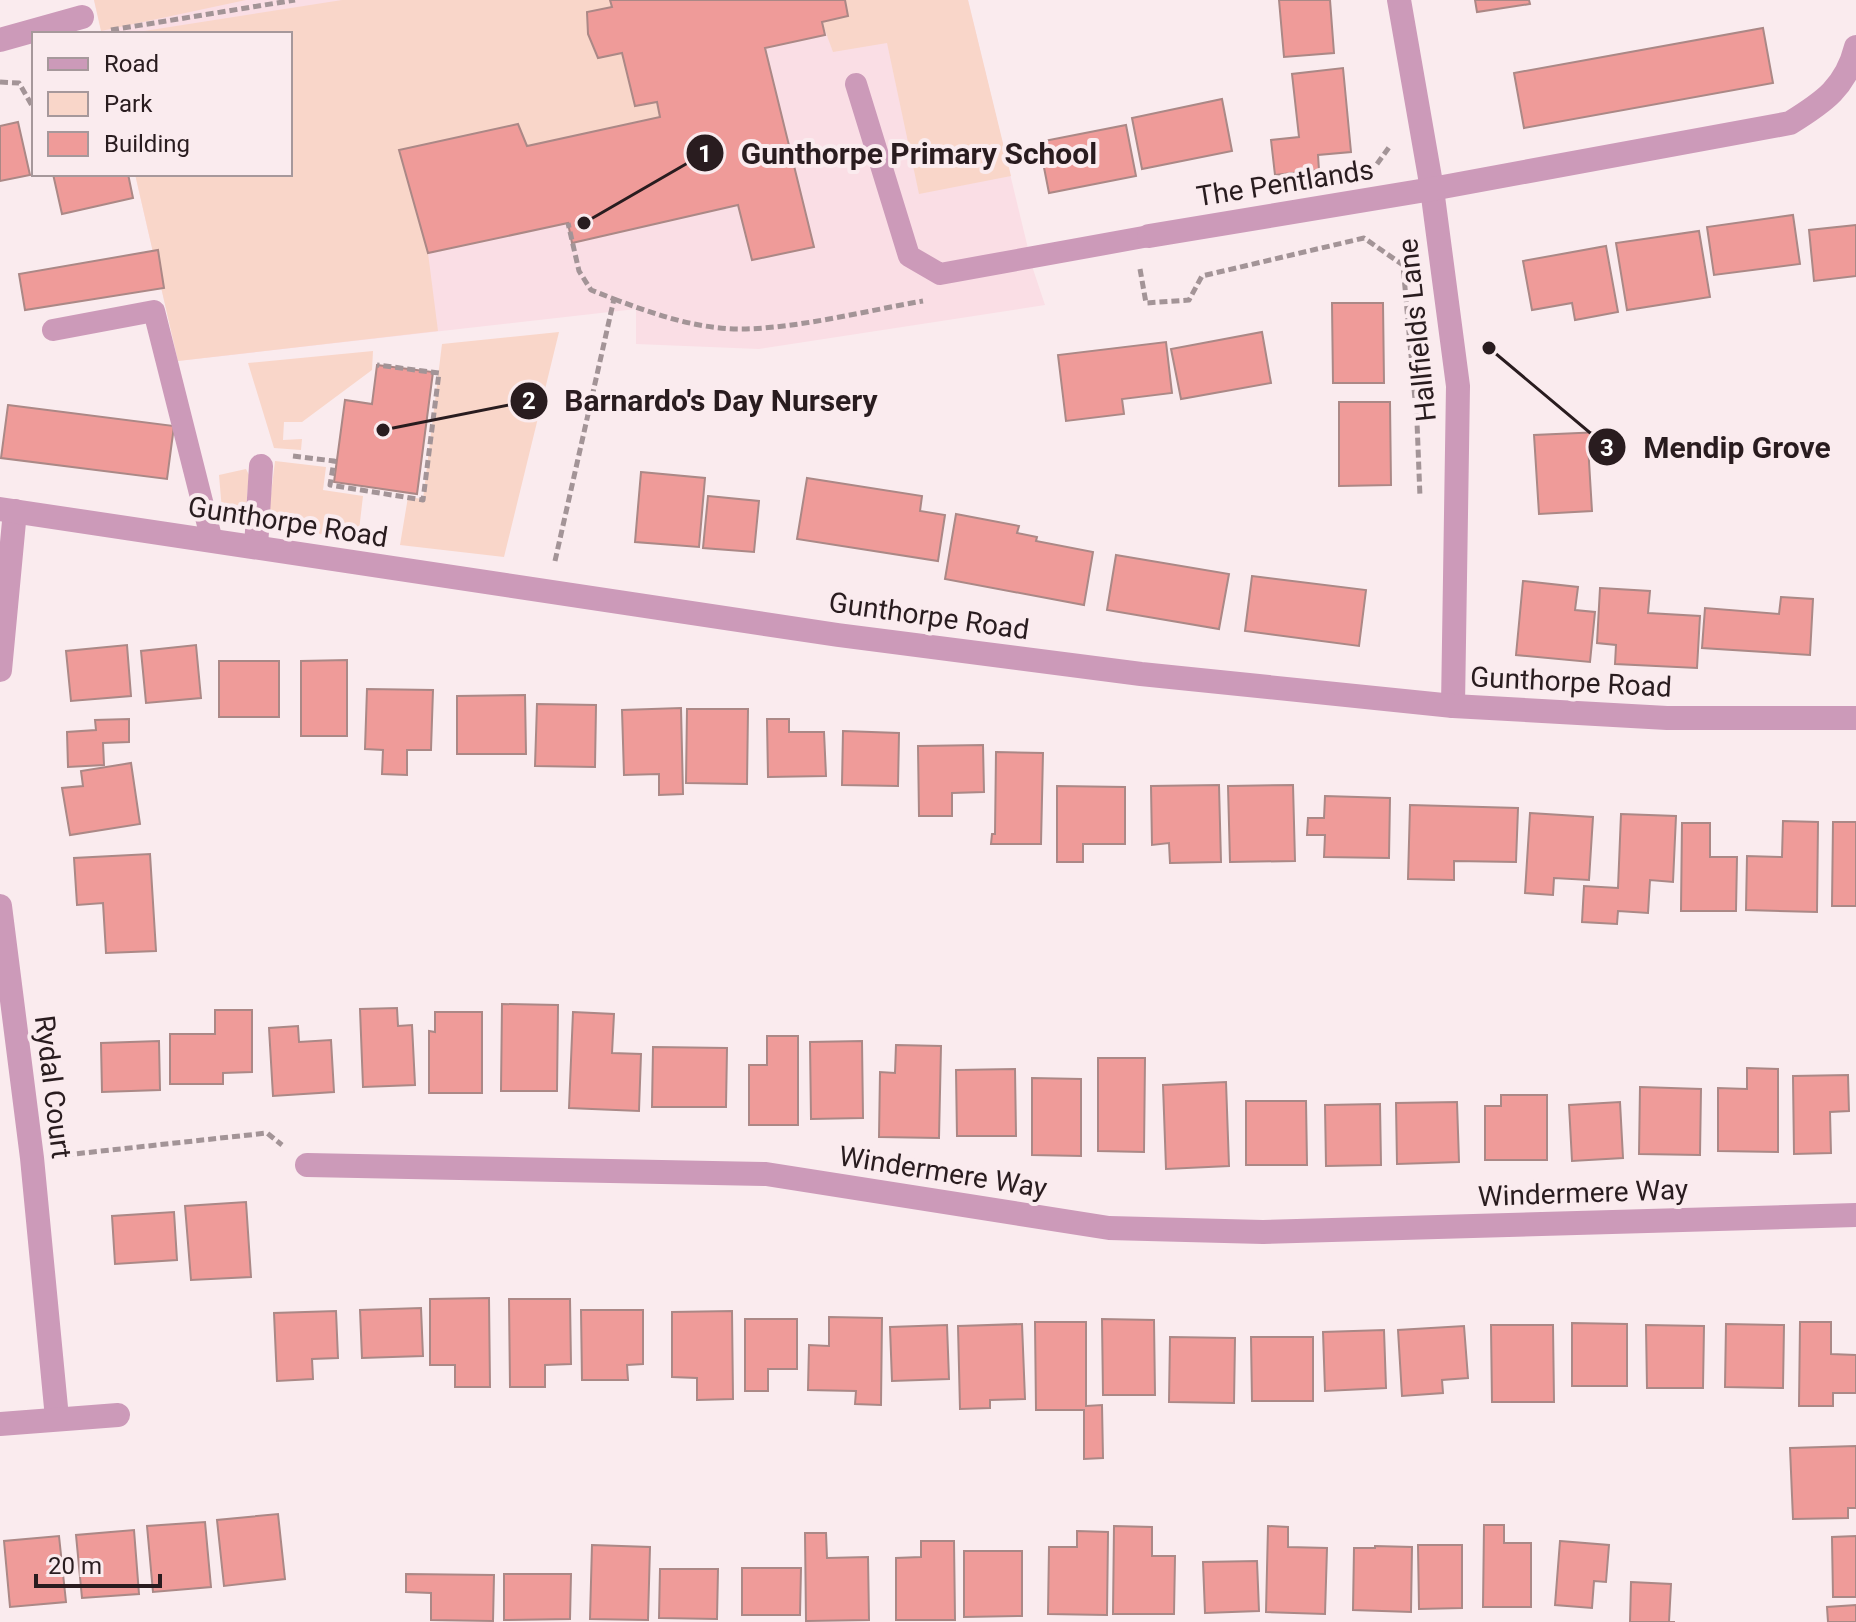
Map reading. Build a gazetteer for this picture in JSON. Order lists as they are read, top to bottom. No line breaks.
{"streets":{"street":["The Pentlands","Hallfields Lane","Gunthorpe Road","Rydal Court","Windermere Way"]},"crossings":[["The Pentlands","Hallfields Lane"],["Hallfields Lane","Gunthorpe Road"]],"places":["Gunthorpe Primary School","Mendip Grove","Barnardo's Day Nursery"],"legend":["Road","Park","Building"],"scale_bar":"20 m"}
